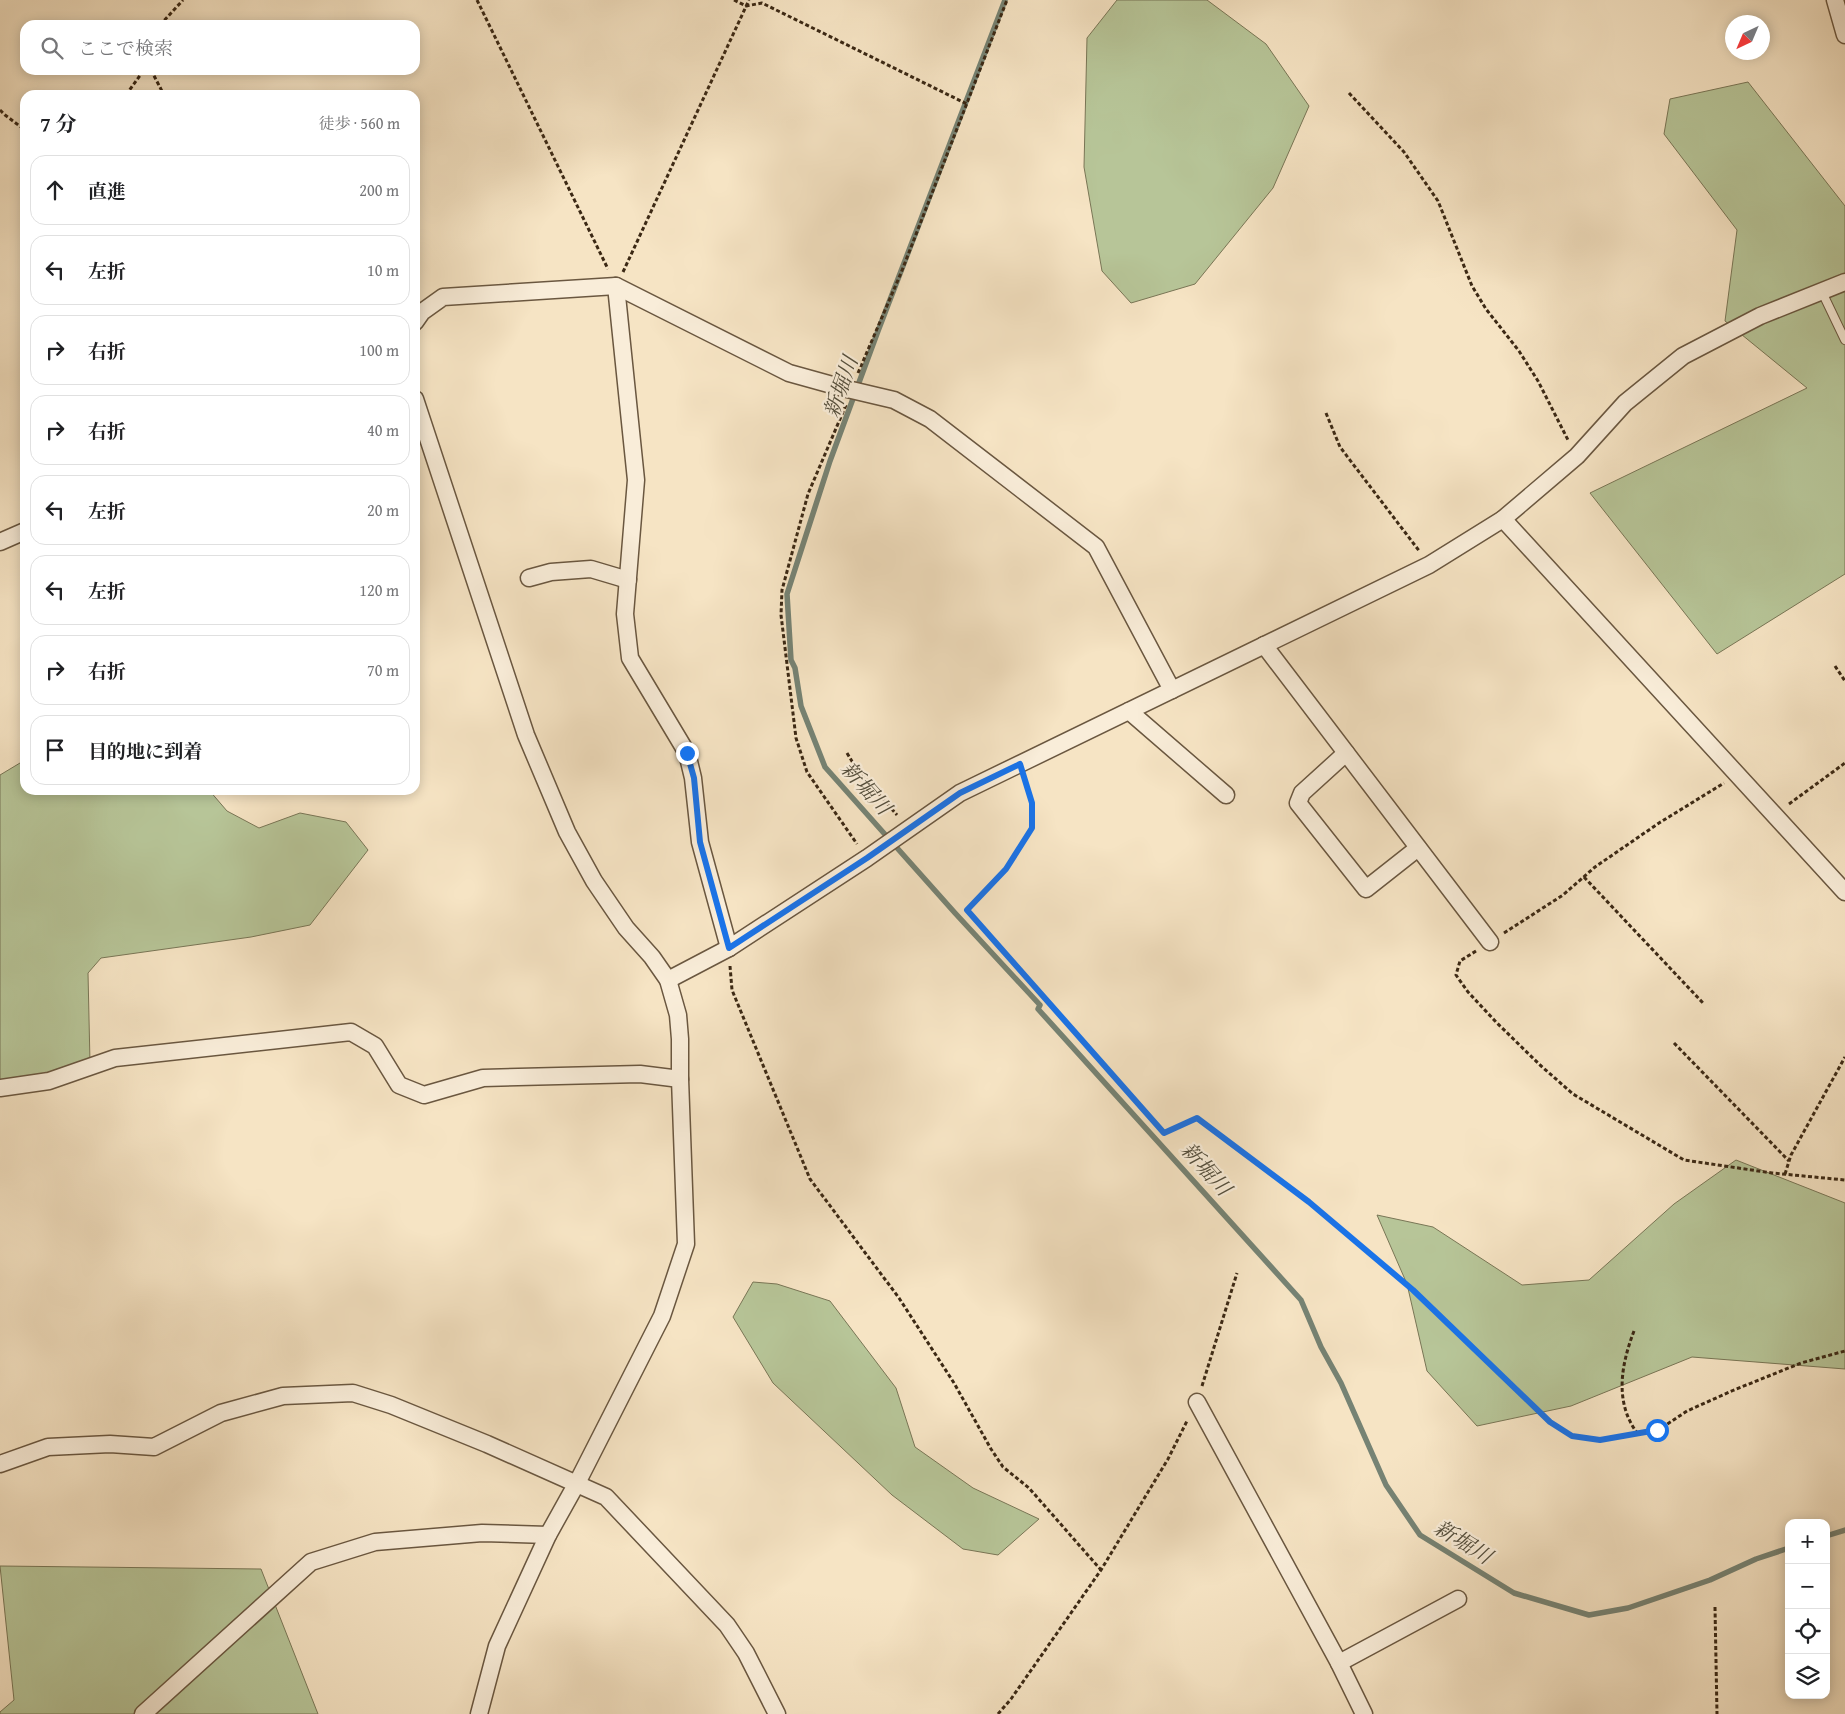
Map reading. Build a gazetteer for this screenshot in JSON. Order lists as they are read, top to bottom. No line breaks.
{"water":["新堀川"],"north":"bottom left","page":{"search":"ここで検索","heading":["7 分","徒歩 · 560 m"],"list":[["直進","200 m"],["左折","10 m"],["右折","100 m"],["右折","40 m"],["左折","20 m"],["左折","120 m"],["右折","70 m"],"目的地に到着"],"map_buttons":["+","−"]}}
